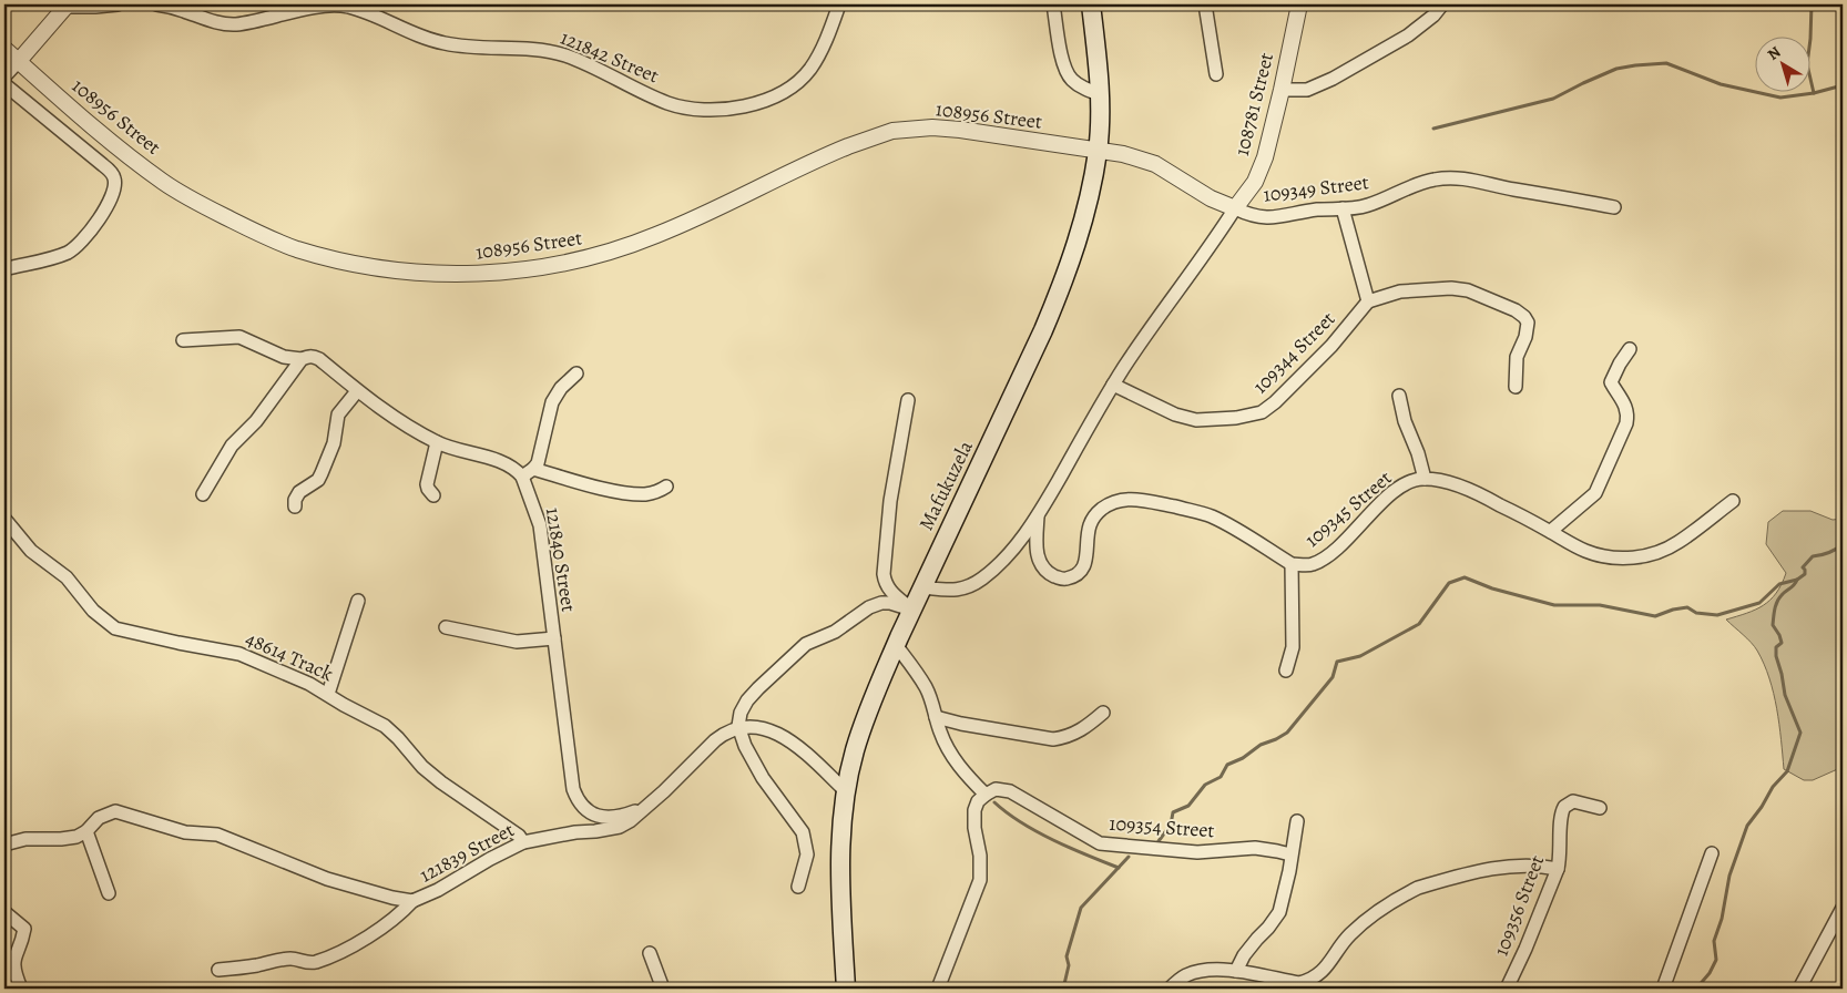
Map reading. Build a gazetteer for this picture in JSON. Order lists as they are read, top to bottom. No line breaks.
{"streets":{"main road":["Mafukuzela"],"street":["121842 Street","108781 Street","108956 Street","109349 Street","109344 Street","109345 Street","121840 Street","48614 Track","109354 Street","121839 Street","109356 Street"]},"crossings":[["108781 Street","109349 Street"],["108781 Street","109345 Street"],["108956 Street","109349 Street"],["108956 Street","Mafukuzela"],["109349 Street","Mafukuzela"],["109349 Street","109345 Street"],["109344 Street","109345 Street"],["Mafukuzela","109345 Street"],["Mafukuzela","121839 Street"],["121840 Street","121839 Street"],["48614 Track","121839 Street"]],"north":"top left"}
